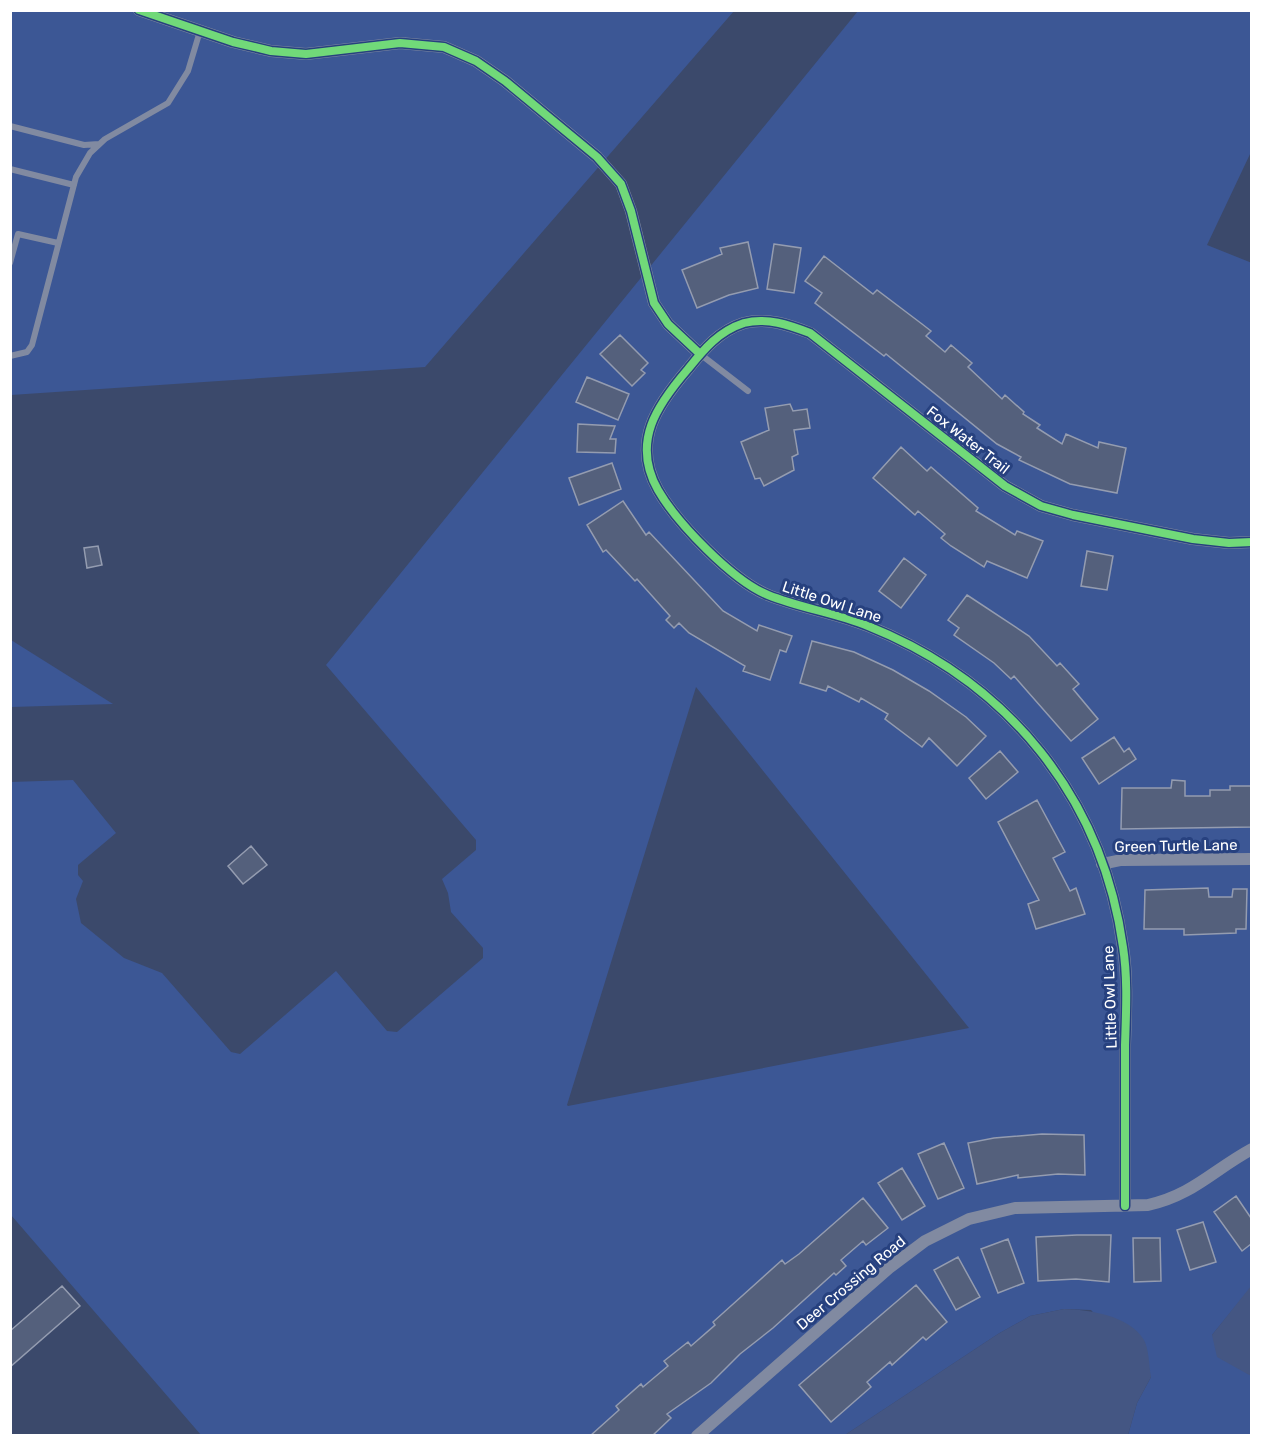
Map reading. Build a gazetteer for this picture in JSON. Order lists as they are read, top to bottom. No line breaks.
{"streets":{"street":["Fox Water Trail","Little Owl Lane","Green Turtle Lane","Deer Crossing Road"]},"crossings":[["Fox Water Trail","Little Owl Lane"],["Little Owl Lane","Green Turtle Lane"],["Little Owl Lane","Deer Crossing Road"]]}
